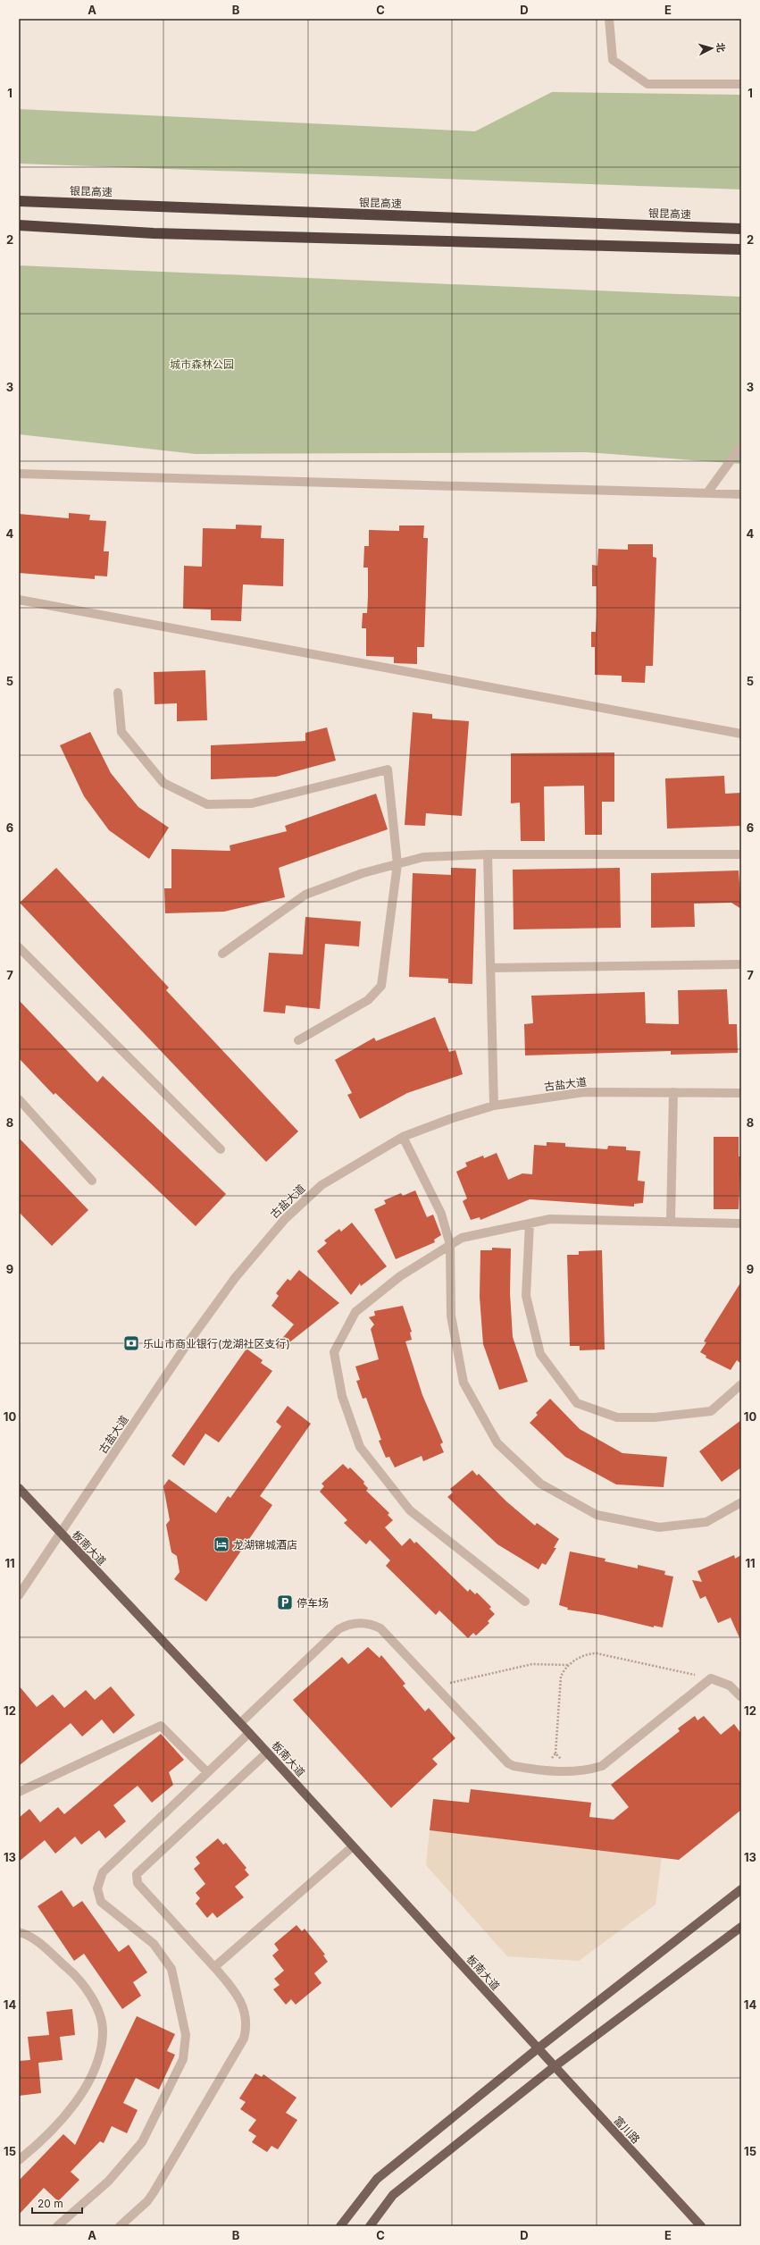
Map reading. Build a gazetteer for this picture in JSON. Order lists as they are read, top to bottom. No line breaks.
{"streets":{"highway":["银昆高速"],"main road":["板南大道","富川路"],"street":["古盐大道"]},"crossings":[["古盐大道","板南大道"],["板南大道","富川路"]],"parks":["城市森林公园"],"places":{"bank":["乐山市商业银行(龙湖社区支行)"],"hotel":["龙湖锦城酒店"],"parking":["停车场"]},"scale_bar":"20 m","north":"right","grid":{"columns":["A","B","C","D","E"],"rows":["1","2","3","4","5","6","7","8","9","10","11","12","13","14","15"]}}
